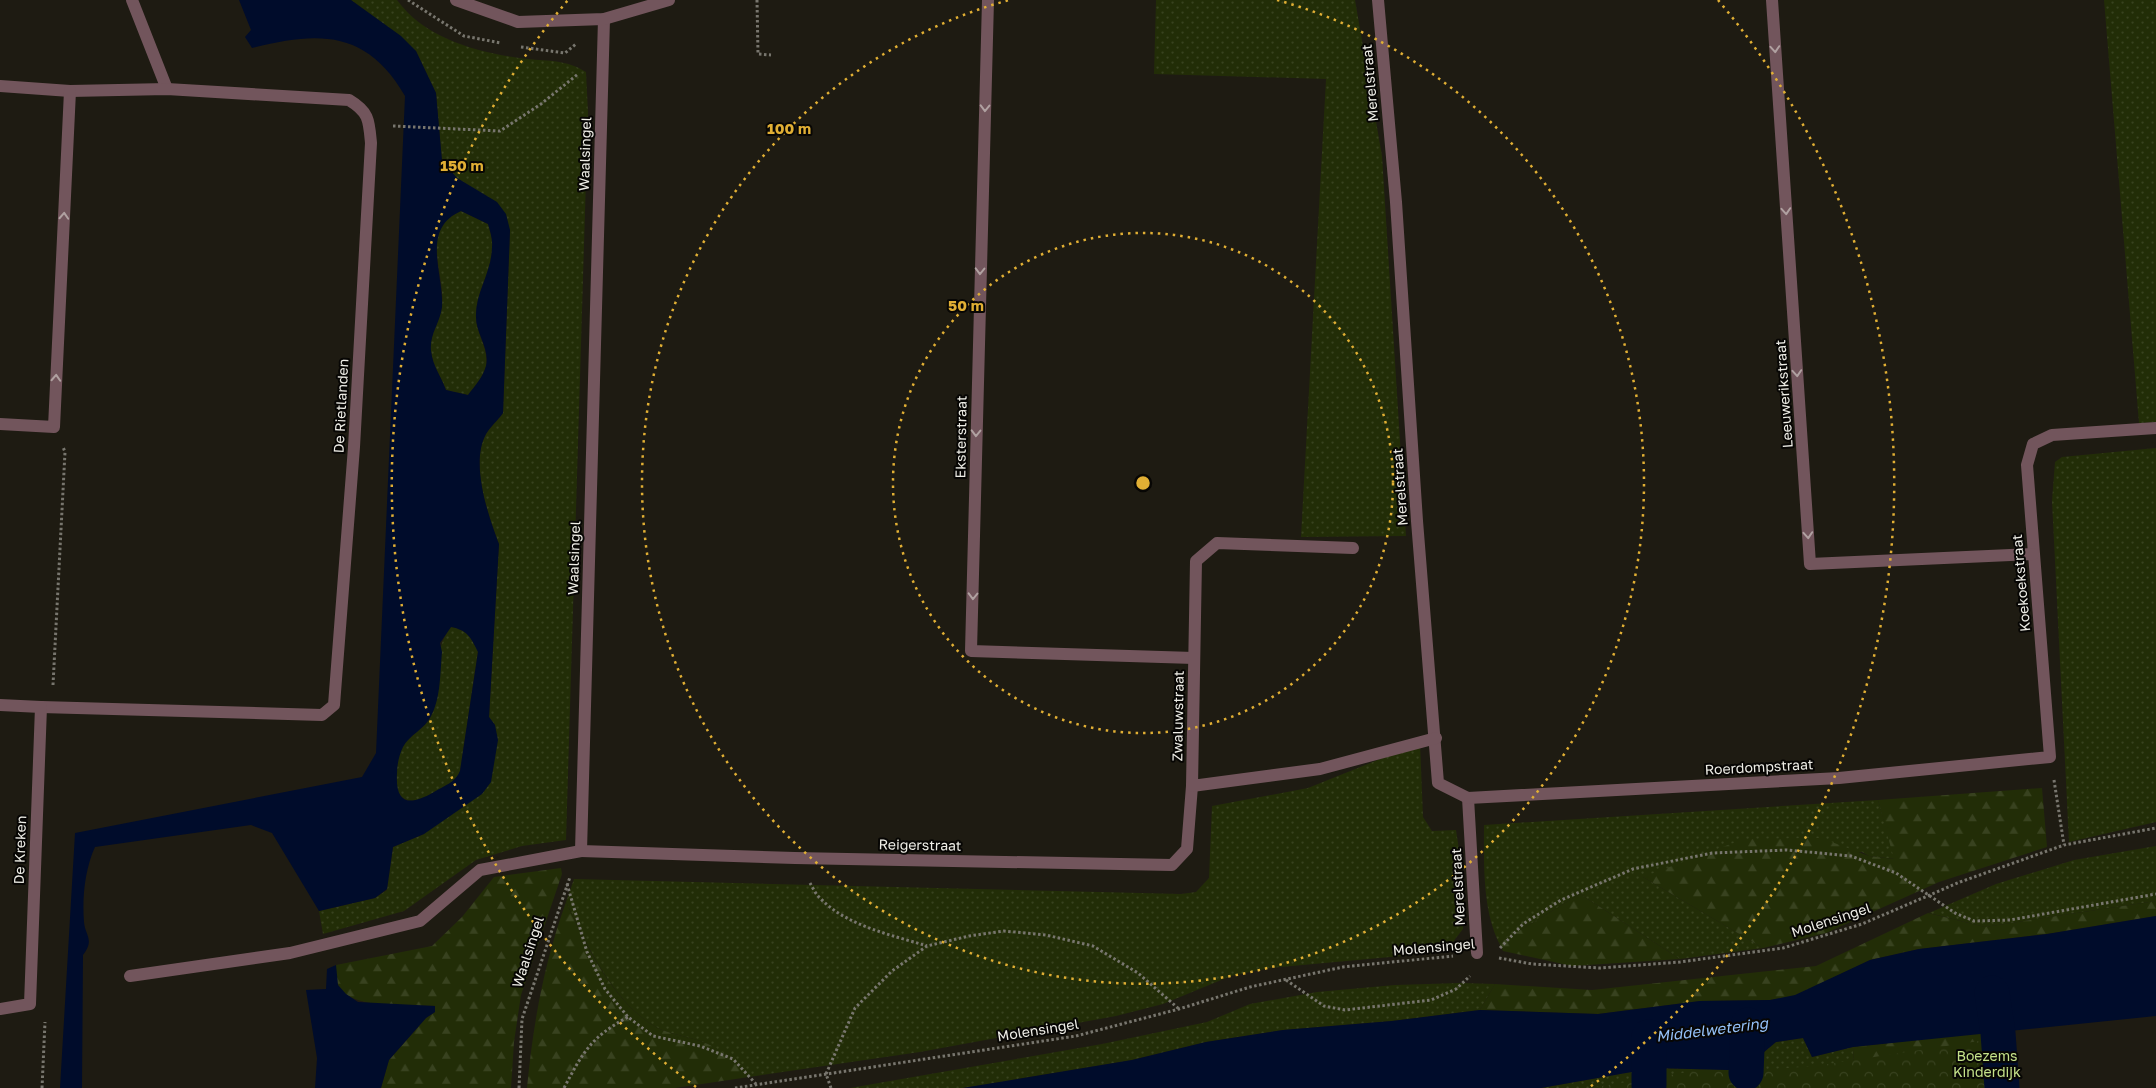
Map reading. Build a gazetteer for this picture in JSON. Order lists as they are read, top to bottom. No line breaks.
{"streets":{"street":["Merelstraat","Waalsingel","Leeuwerikstraat","De Rietlanden","Eksterstraat","Koekoekstraat","Zwaluwstraat","Roerdompstraat","Reigerstraat","De Kreken"],"path":["Molensingel"]},"crossings":[["Merelstraat","Roerdompstraat"],["Merelstraat","Molensingel"],["Waalsingel","Reigerstraat"],["Leeuwerikstraat","Koekoekstraat"],["De Rietlanden","De Kreken"],["Eksterstraat","Zwaluwstraat"],["Koekoekstraat","Roerdompstraat"],["Zwaluwstraat","Reigerstraat"]],"water":["Middelwetering"],"parks":["Boezems Kinderdijk"],"rings":["100 m","150 m","50 m"]}
